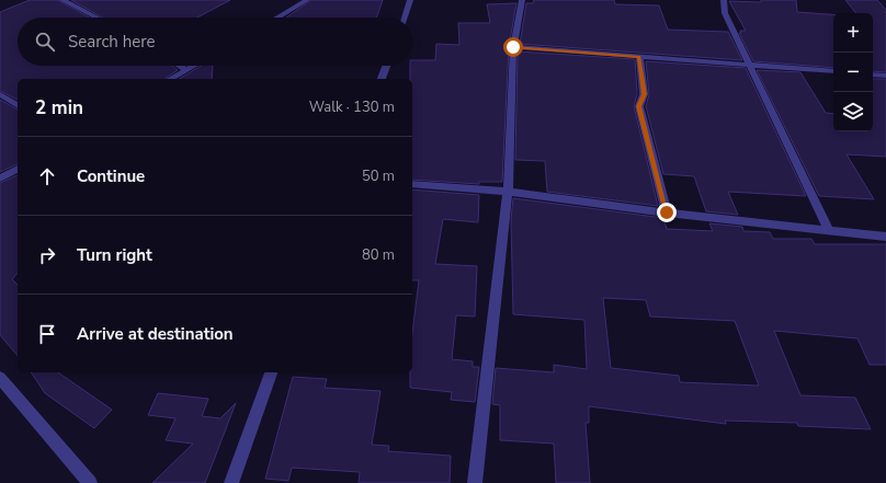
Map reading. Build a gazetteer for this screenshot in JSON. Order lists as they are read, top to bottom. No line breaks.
{"page":{"map_buttons":["+","−"],"search":"Search here","heading":["2 min","Walk · 130 m"],"list":[["Continue","50 m"],["Turn right","80 m"],"Arrive at destination"]}}
